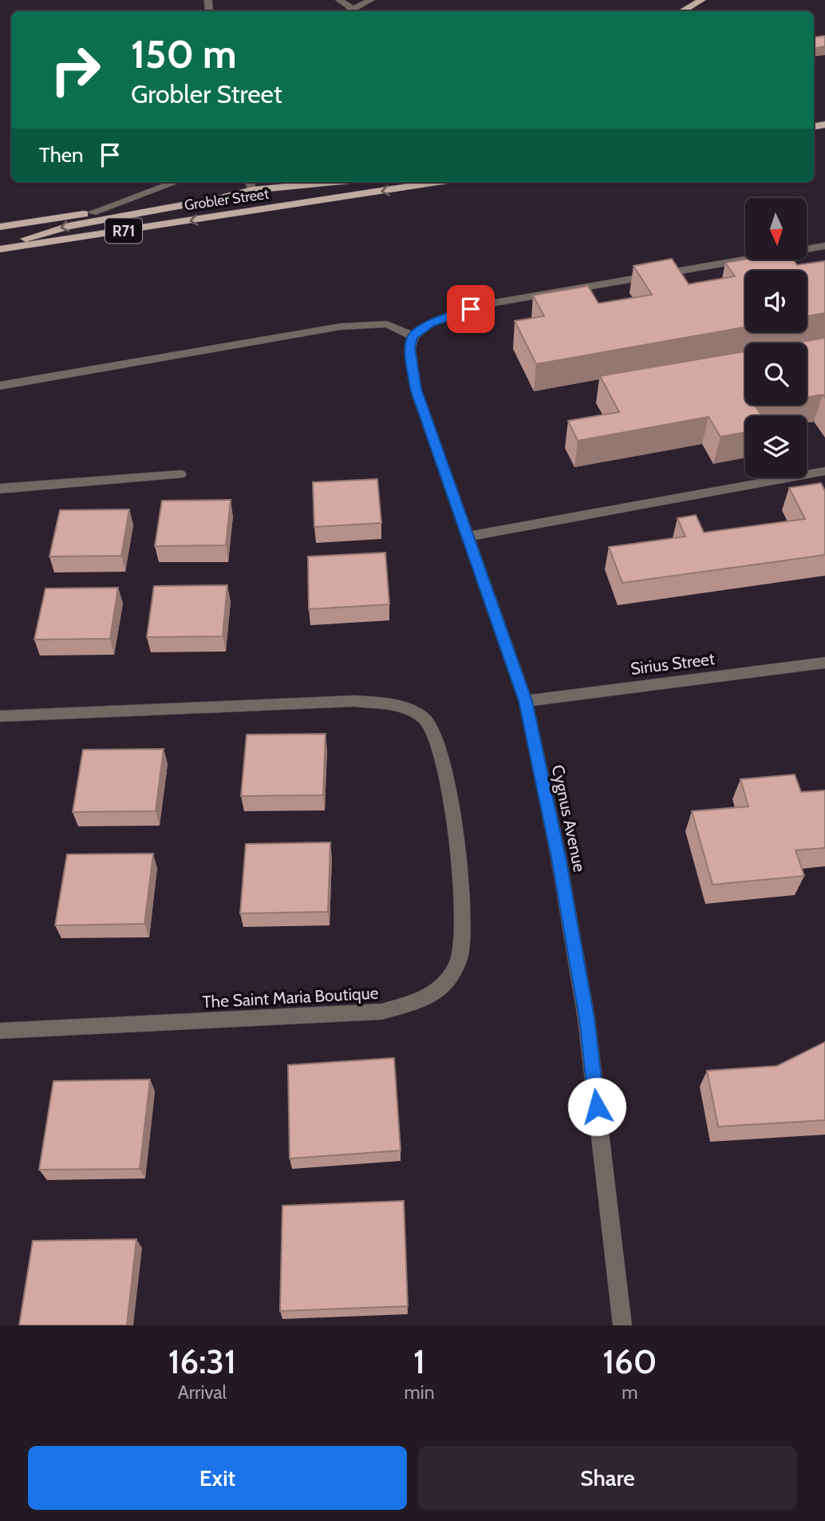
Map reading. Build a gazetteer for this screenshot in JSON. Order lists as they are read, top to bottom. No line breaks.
{"streets":{"main road":["Grobler Street","R71"],"street":["Sirius Street","Cygnus Avenue","The Saint Maria Boutique"]},"crossings":[["Grobler Street","R71"],["Sirius Street","Cygnus Avenue"]],"north":"bottom","page":{"turn":["150 m","Grobler Street"],"then":"Then","eta":["16:31","Arrival","1","min","160","m"],"buttons":["Exit","Share"]}}
